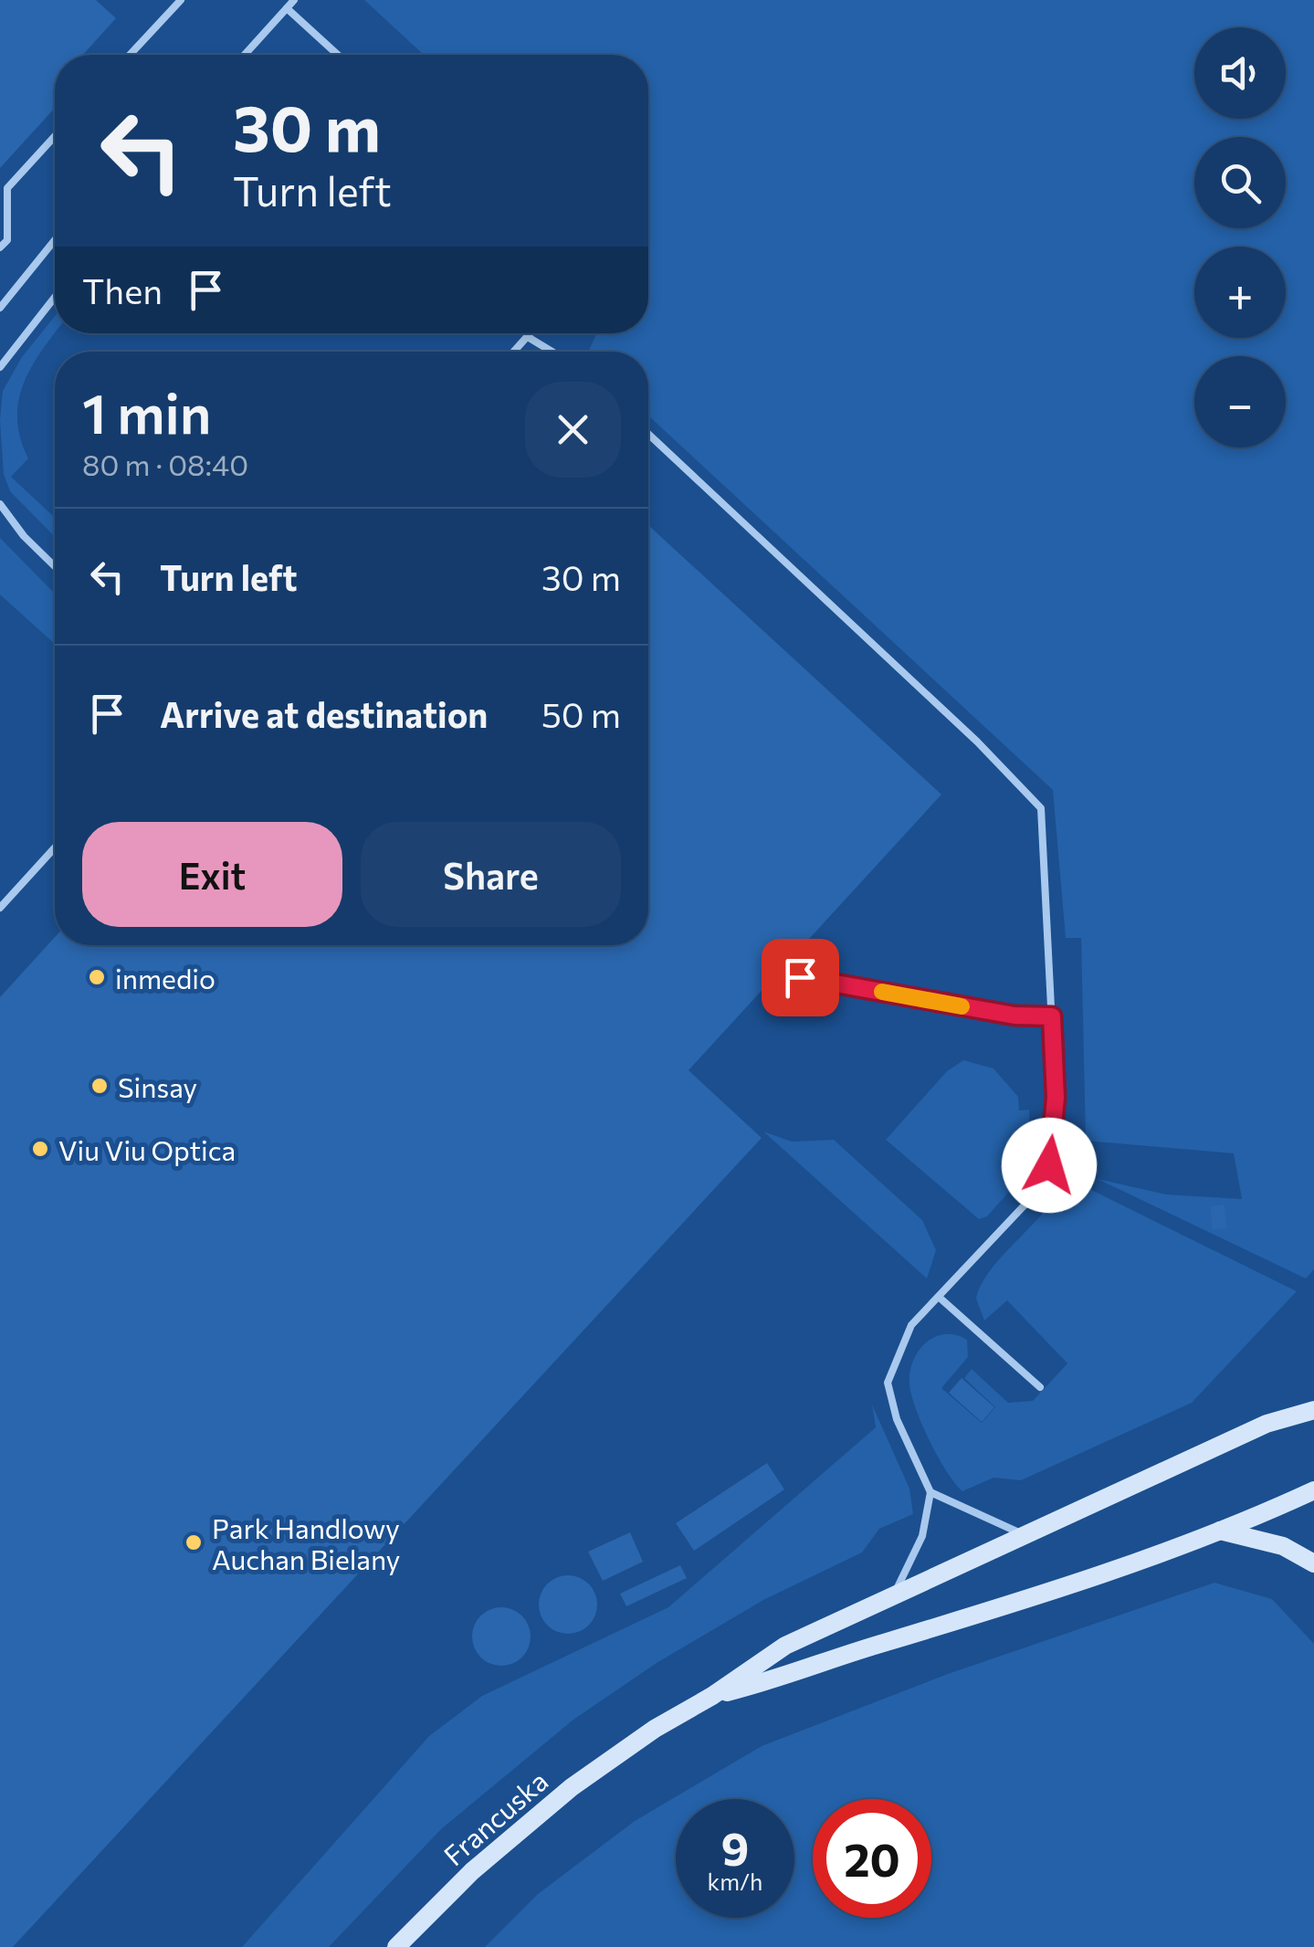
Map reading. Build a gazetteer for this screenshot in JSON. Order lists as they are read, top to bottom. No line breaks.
{"streets":{"main road":["Francuska"]},"places":["inmedio","Sinsay","Viu Viu Optica","Park Handlowy Auchan Bielany"],"page":{"map_buttons":["+","−"],"turn":["30 m","Turn left"],"then":"Then","heading":["1 min","80 m · 08:40"],"list":[{"name":"Turn left","value":"30 m"},{"name":"Arrive at destination","value":"50 m"}],"buttons":["Exit","Share"],"speed":"9 km/h","limit":"20"}}
